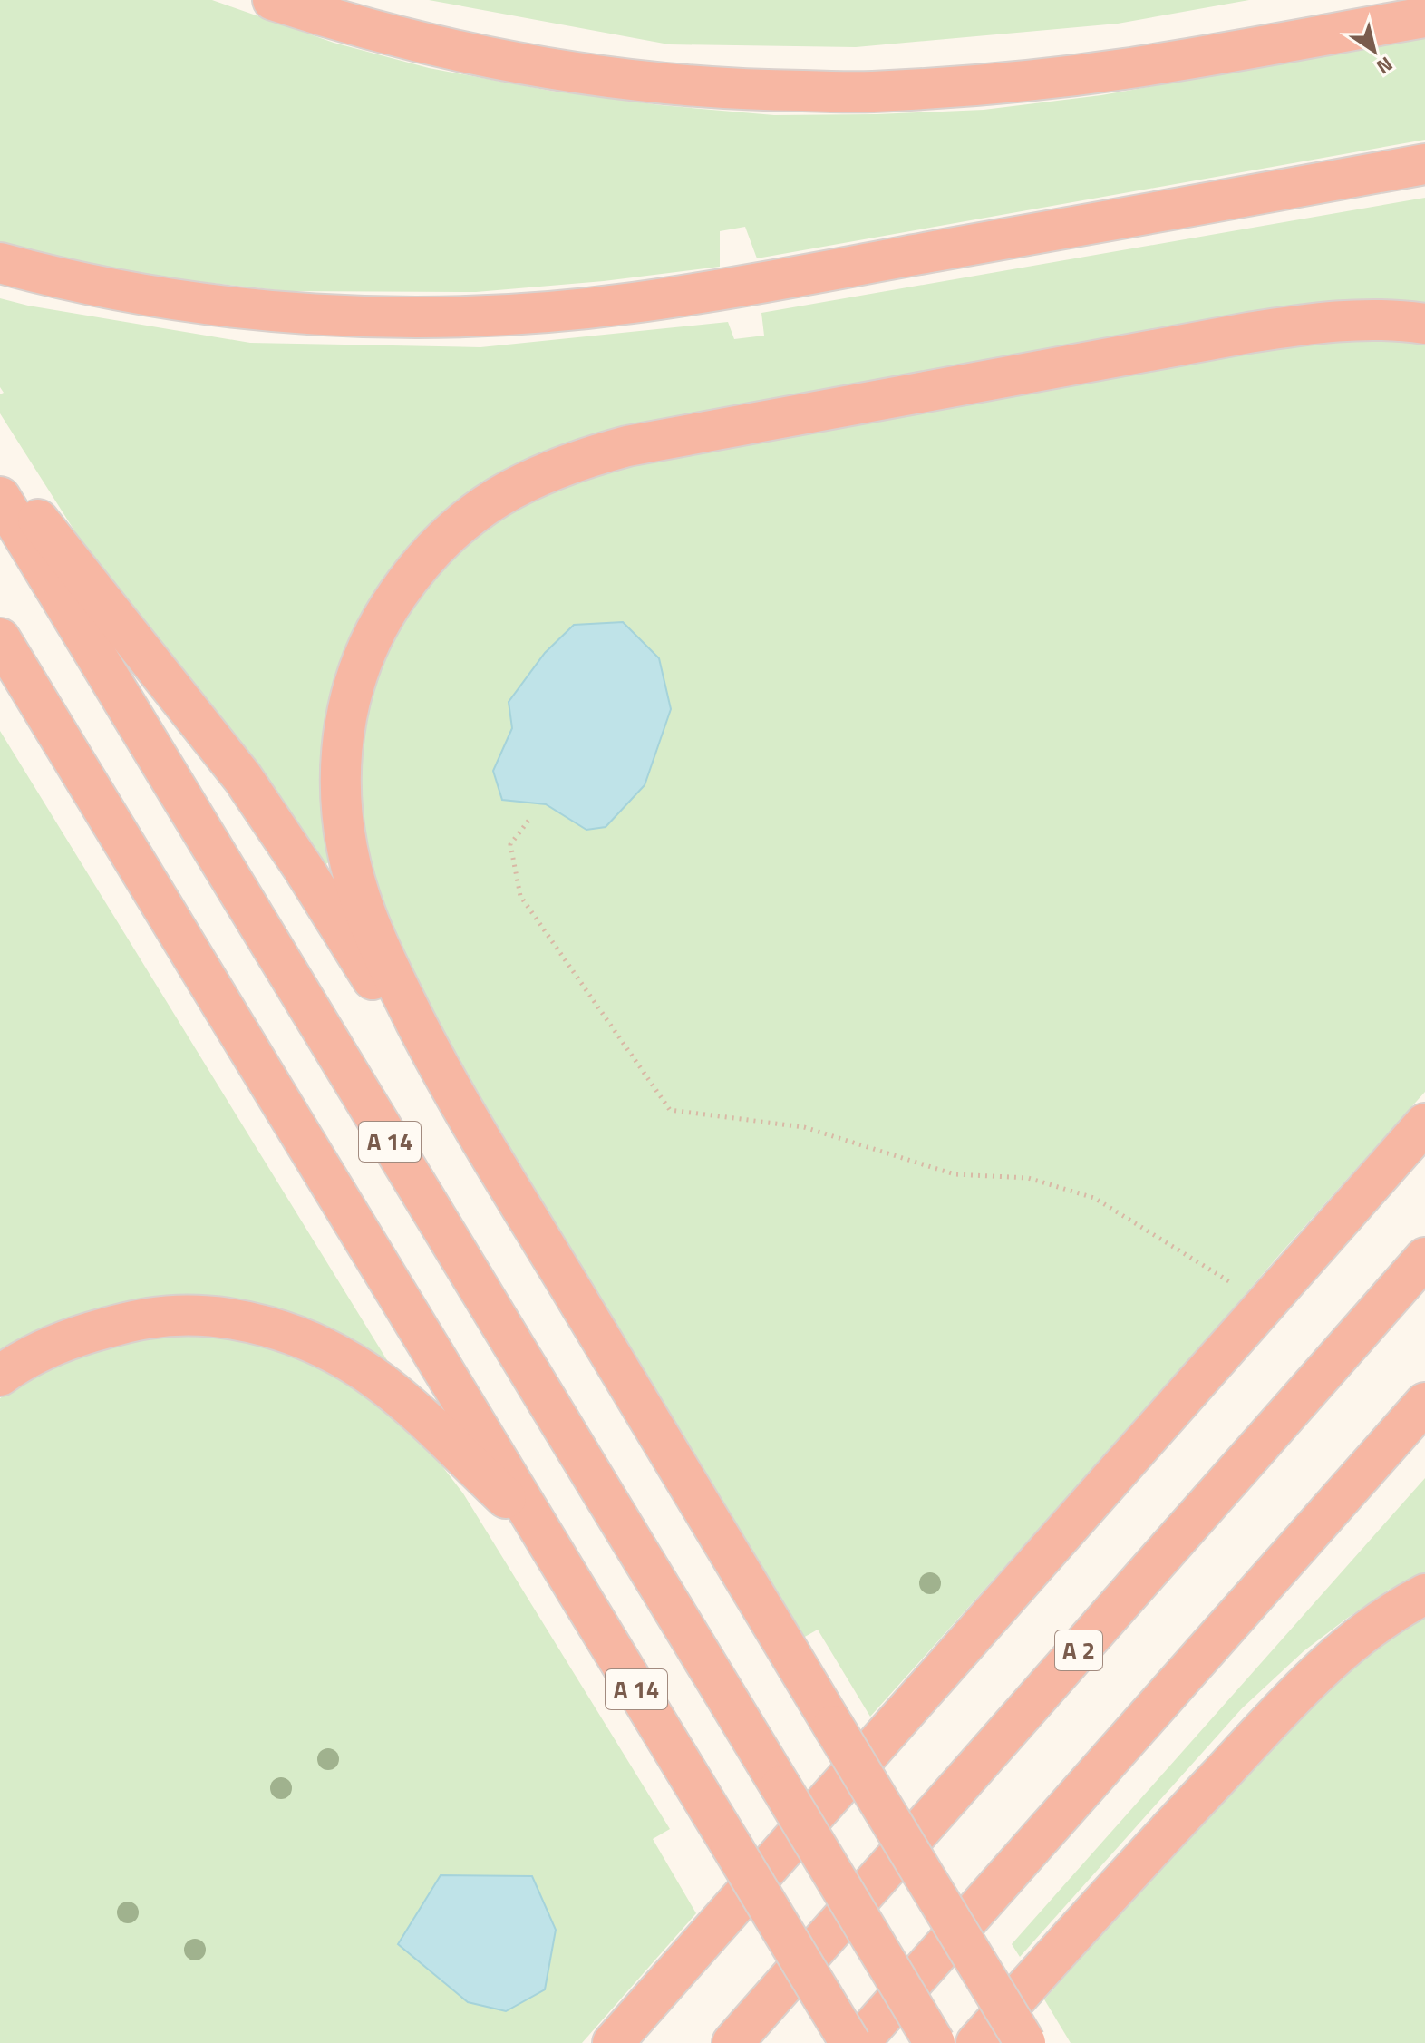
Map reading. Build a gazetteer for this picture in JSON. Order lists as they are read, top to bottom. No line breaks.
{"streets":{"highway":["A 14","A 2"]},"north":"bottom right"}
